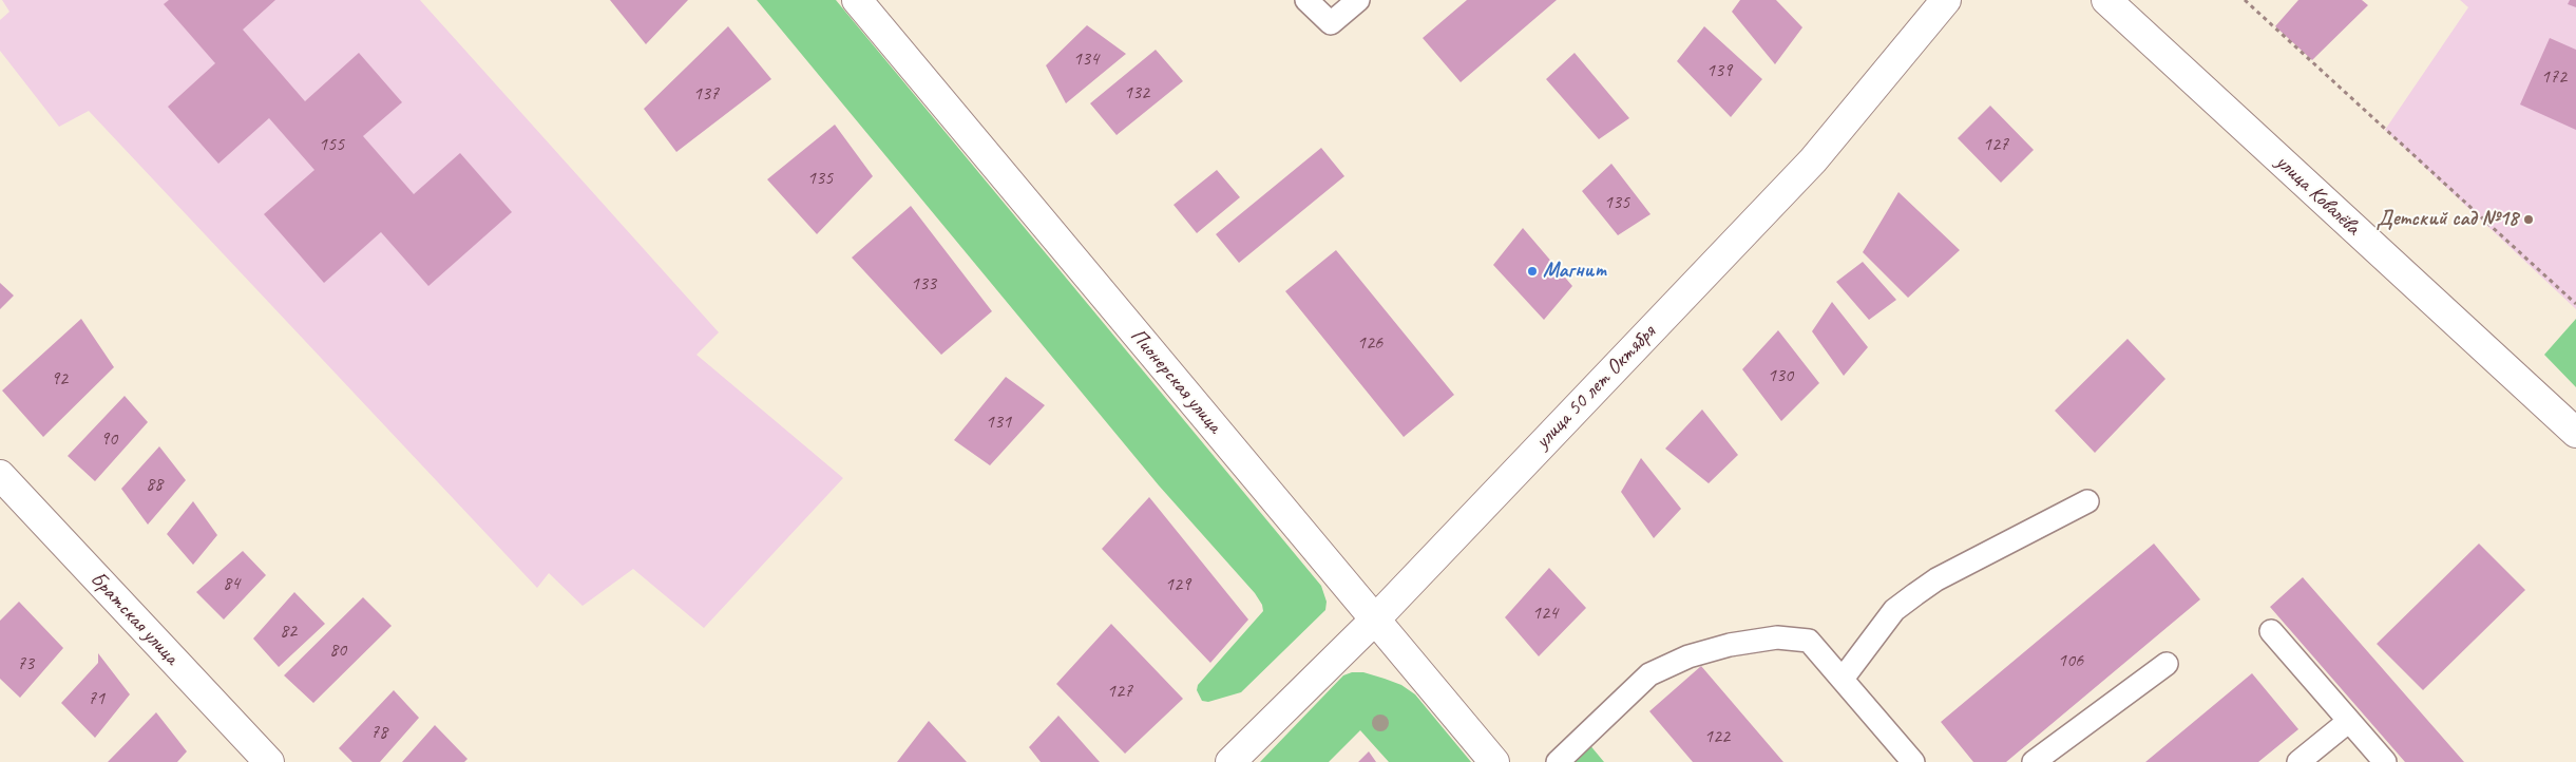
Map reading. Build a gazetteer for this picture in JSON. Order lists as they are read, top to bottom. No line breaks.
{"streets":{"main road":["улица Ковалёва","Пионерская улица","улица 50 лет Октября","Братская улица"]},"crossings":[["Пионерская улица","улица 50 лет Октября"]],"places":["Детский сад №18","Магнит"],"house_numbers":["134","139","172","132","137","155","127","135","135","133","126","130","92","131","90","88","84","129","124","82","80","106","73","127","71","78","122"]}
